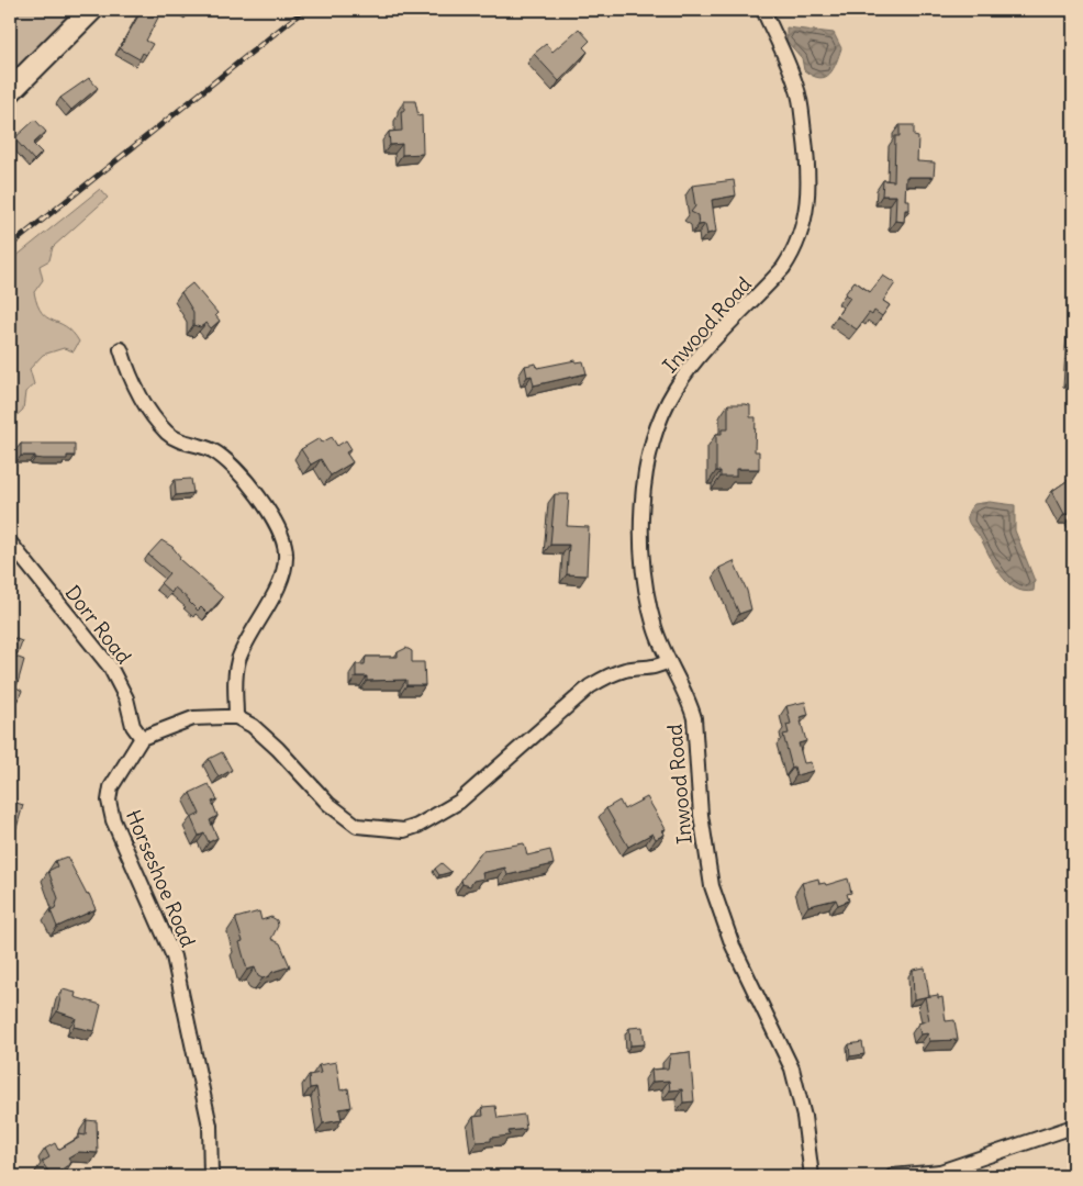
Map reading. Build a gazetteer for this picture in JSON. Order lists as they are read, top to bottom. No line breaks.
{"streets":{"street":["Inwood Road","Dorr Road","Horseshoe Road"]},"crossings":[["Dorr Road","Horseshoe Road"]]}
